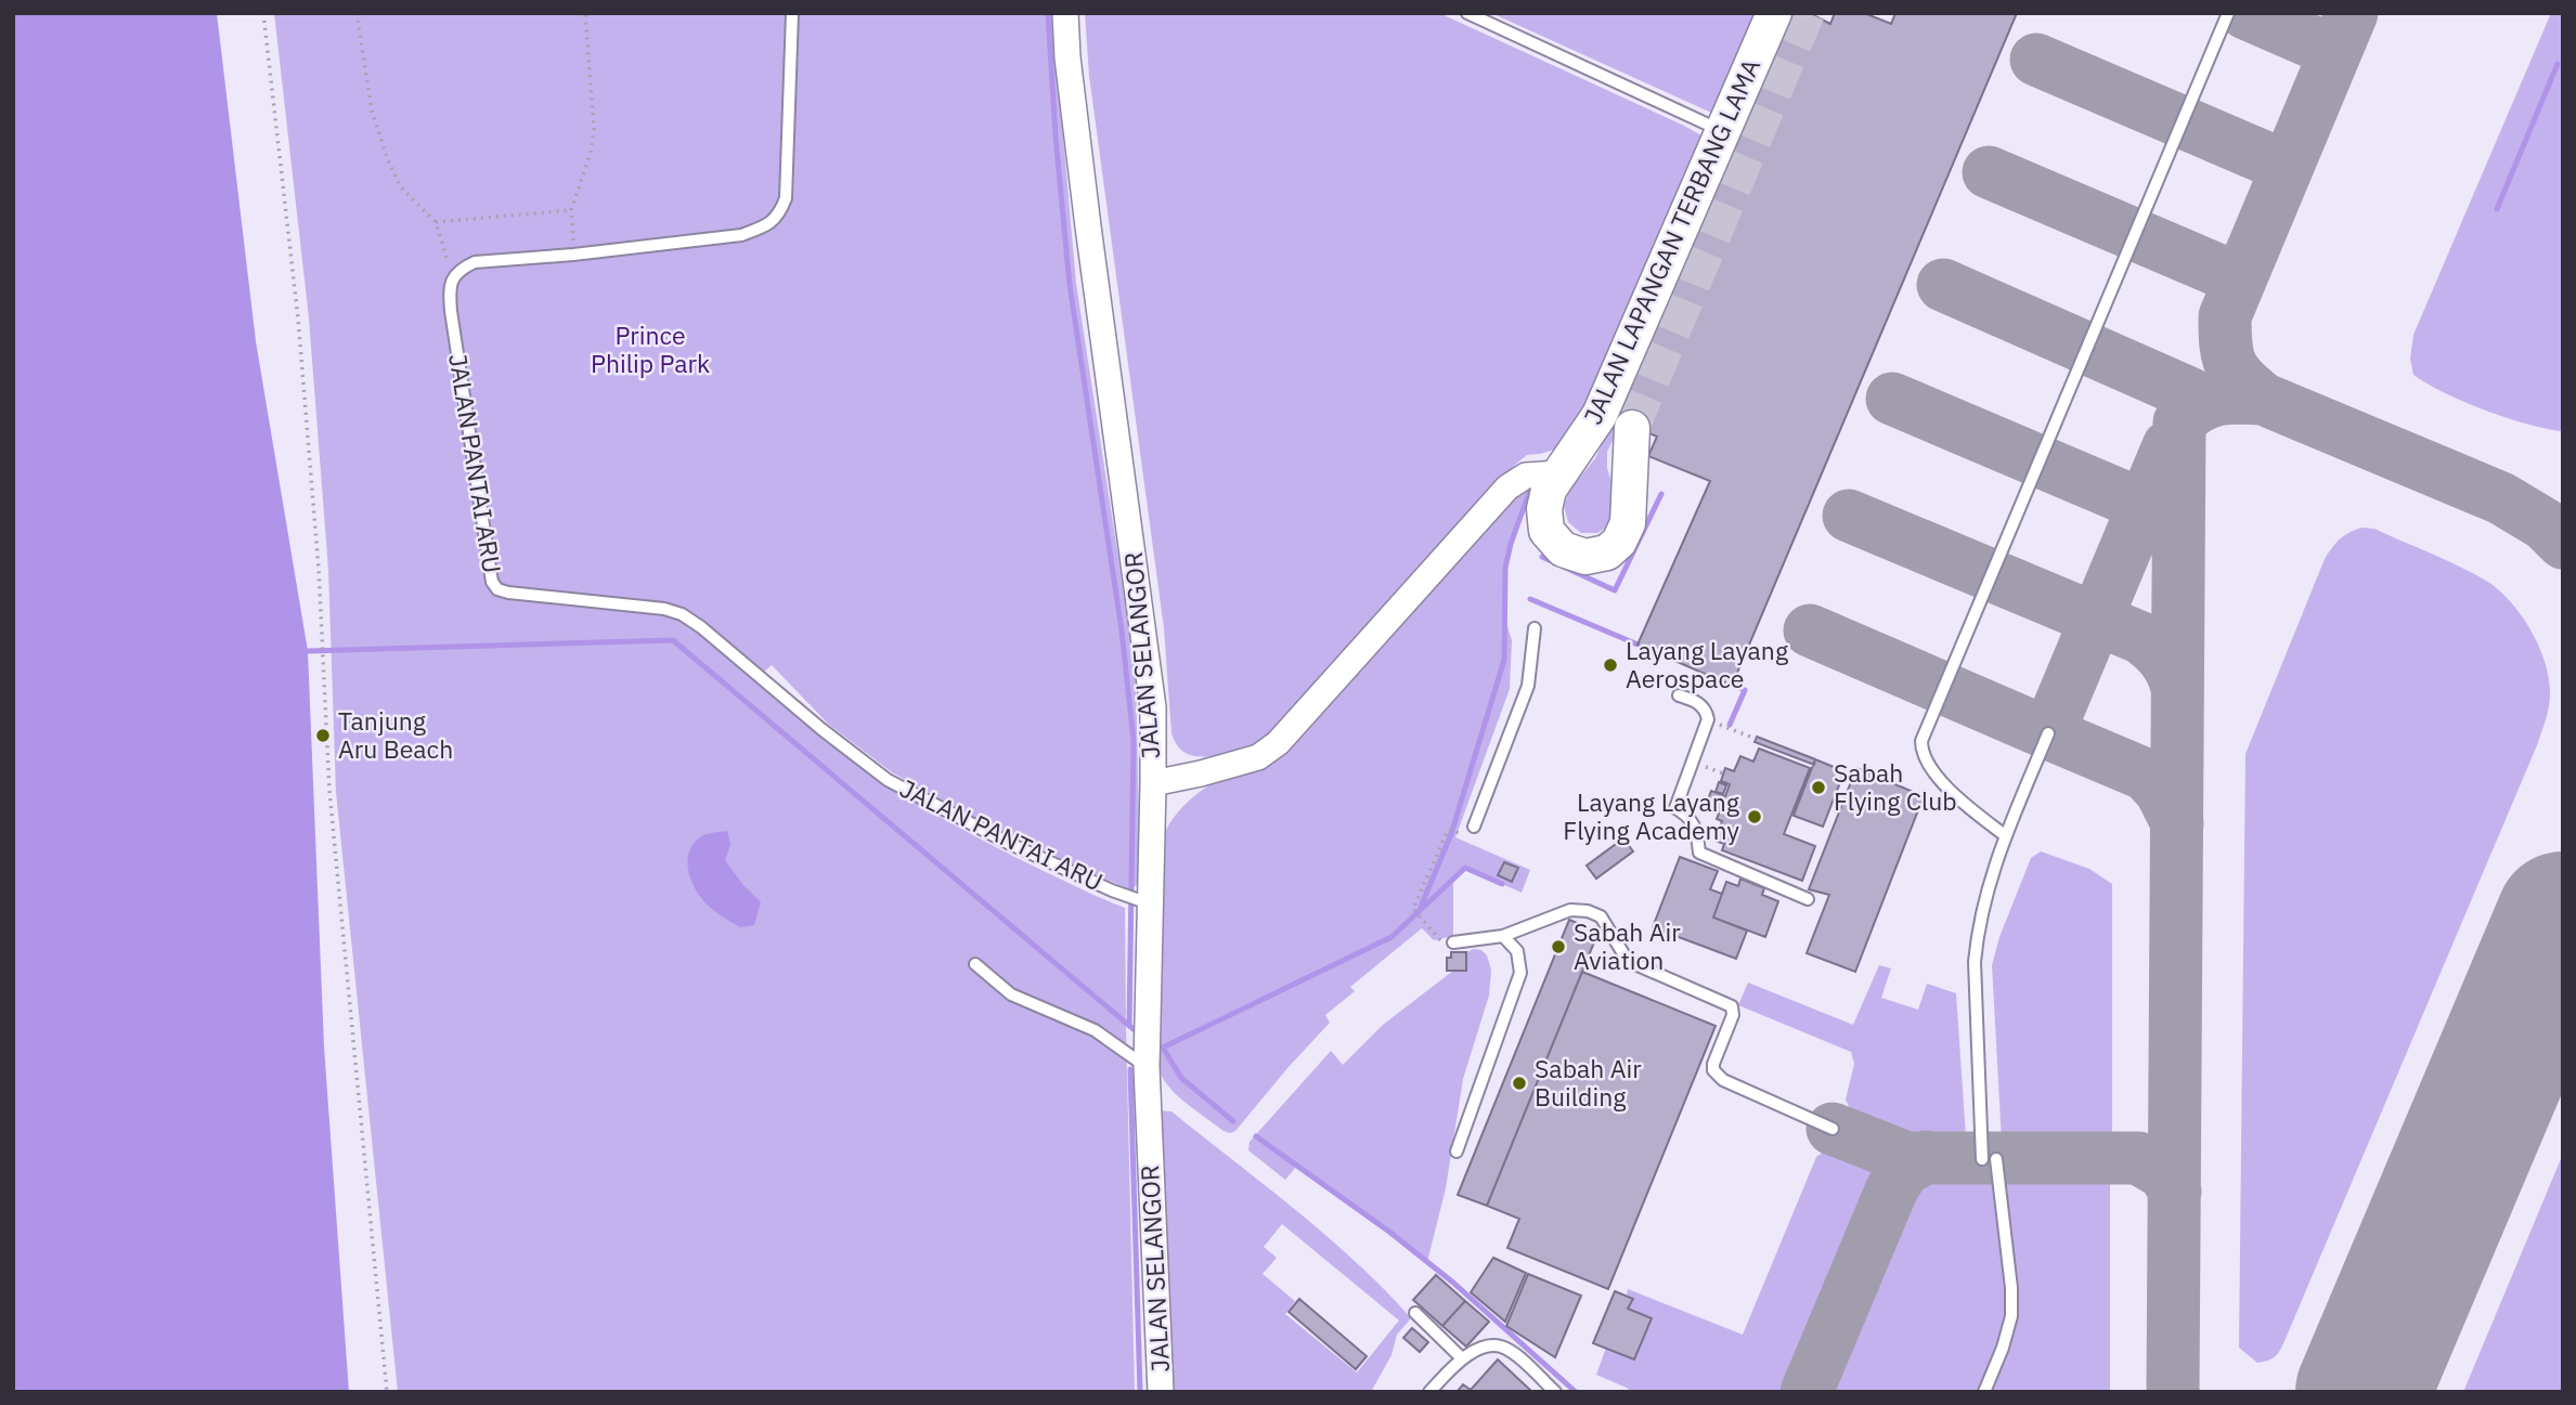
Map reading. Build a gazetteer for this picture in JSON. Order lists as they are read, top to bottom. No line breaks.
{"streets":{"main road":["JALAN LAPANGAN TERBANG LAMA"],"street":["JALAN SELANGOR"],"lane":["JALAN PANTAI ARU"]},"crossings":[["JALAN PANTAI ARU","JALAN SELANGOR"]],"parks":["Prince Philip Park"],"places":["Layang Layang Aerospace","Tanjung Aru Beach","Sabah Flying Club","Layang Layang Flying Academy","Sabah Air Aviation","Sabah Air Building"]}
